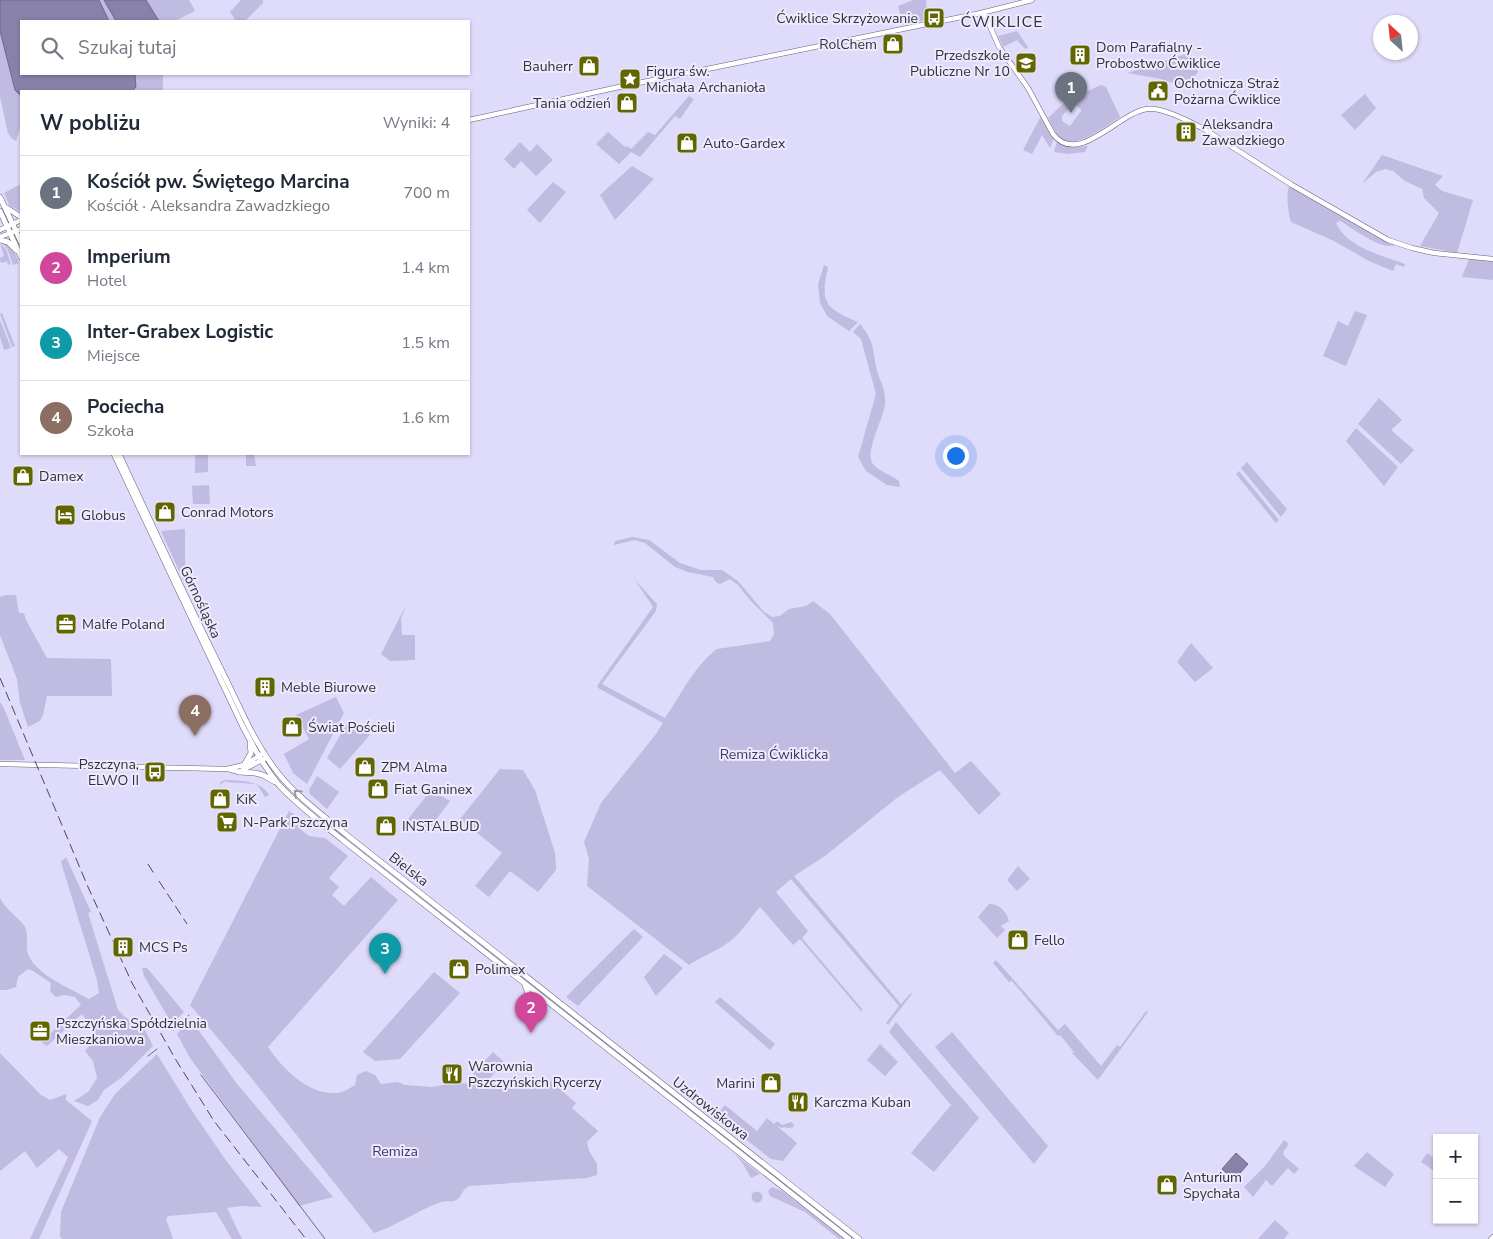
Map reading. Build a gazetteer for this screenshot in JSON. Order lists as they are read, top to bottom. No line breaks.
{"streets":{"main road":["Górnośląska","Bielska","Uzdrowiskowa"]},"crossings":[["Górnośląska","Bielska"],["Bielska","Uzdrowiskowa"]],"districts":["ĆWIKLICE"],"parks":["Remiza Ćwiklicka","Remiza"],"places":{"bus stop":["Ćwiklice Skrzyżowanie","Pszczyna, ELWO II"],"shop":["RolChem","Bauherr","Tania odzień","Auto-Gardex","Damex","Conrad Motors","Świat Pościeli","ZPM Alma","Fiat Ganinex","KiK","INSTALBUD","Fello","Polimex","Marini","Anturium Spychała"],"building":["Dom Parafialny - Probostwo Ćwiklice","Aleksandra Zawadzkiego","Meble Biurowe","MCS Ps"],"school or university":["Przedszkole Publiczne Nr 10"],"place":["Figura św. Michała Archanioła"],"public building":["Ochotnicza Straż Pożarna Ćwiklice"],"hotel":["Globus"],"office":["Malfe Poland","Pszczyńska Spółdzielnia Mieszkaniowa"],"supermarket":["N-Park Pszczyna"],"restaurant":["Warownia Pszczyńskich Rycerzy","Karczma Kuban"]},"north":"top left","page":{"search":"Szukaj tutaj","pins":["1","4","3","2"],"heading":["W pobliżu","Wyniki: 4"],"list":[{"mark":"1","name":"Kościół pw. Świętego Marcina","note":"Kościół · Aleksandra Zawadzkiego","value":"700 m"},{"mark":"2","name":"Imperium","note":"Hotel","value":"1.4 km"},{"mark":"3","name":"Inter-Grabex Logistic","note":"Miejsce","value":"1.5 km"},{"mark":"4","name":"Pociecha","note":"Szkoła","value":"1.6 km"}],"map_buttons":["+","−"]}}
